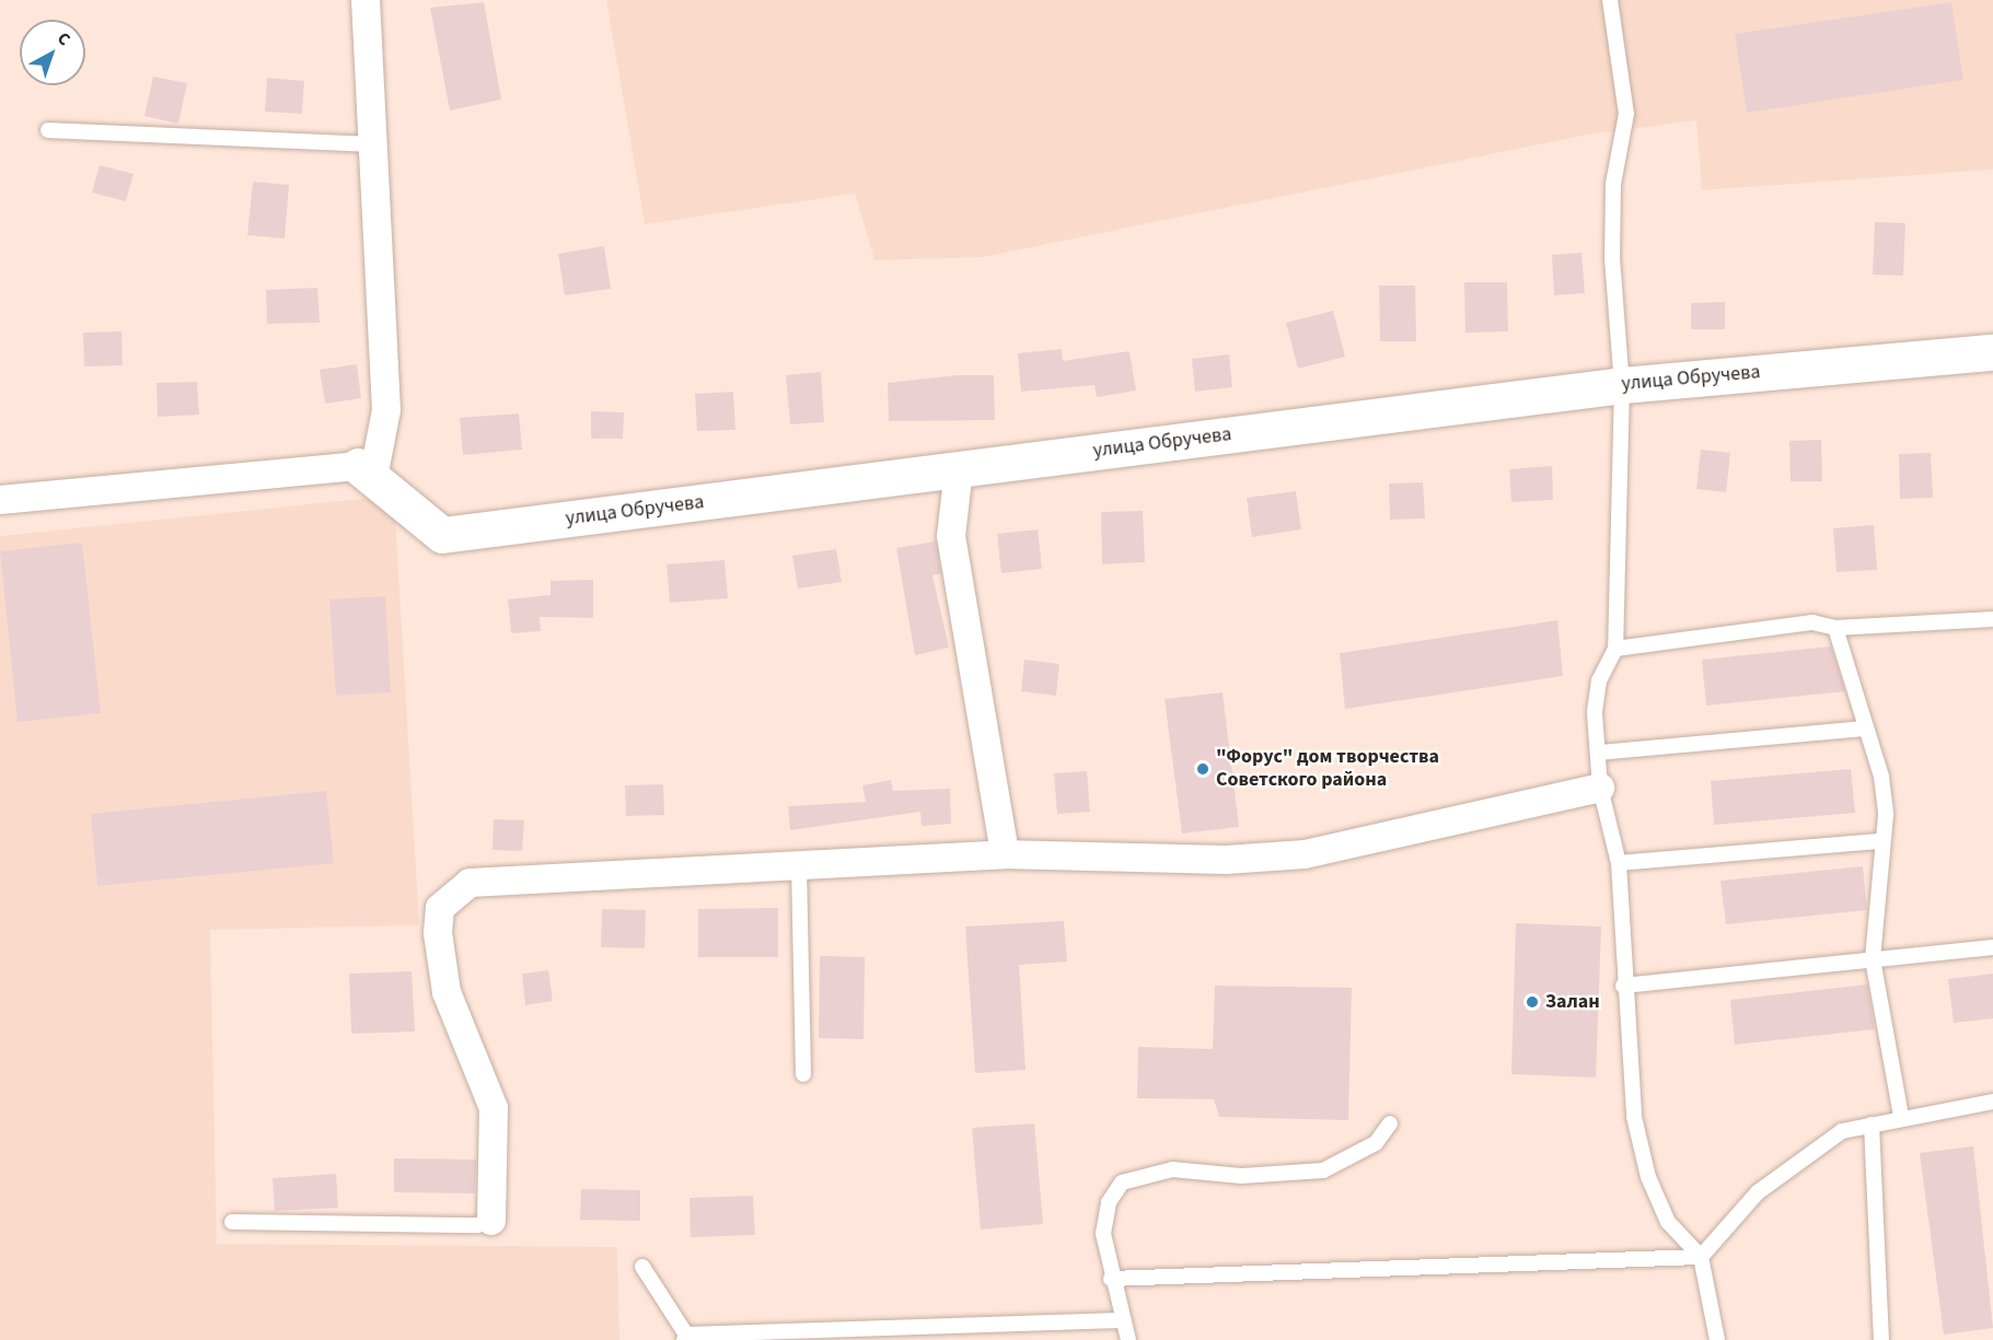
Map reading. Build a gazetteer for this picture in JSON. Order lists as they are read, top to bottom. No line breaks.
{"streets":{"street":["улица Обручева"]},"places":["\"Форус\" дом творчества Советского района","Залан"],"north":"top right"}
